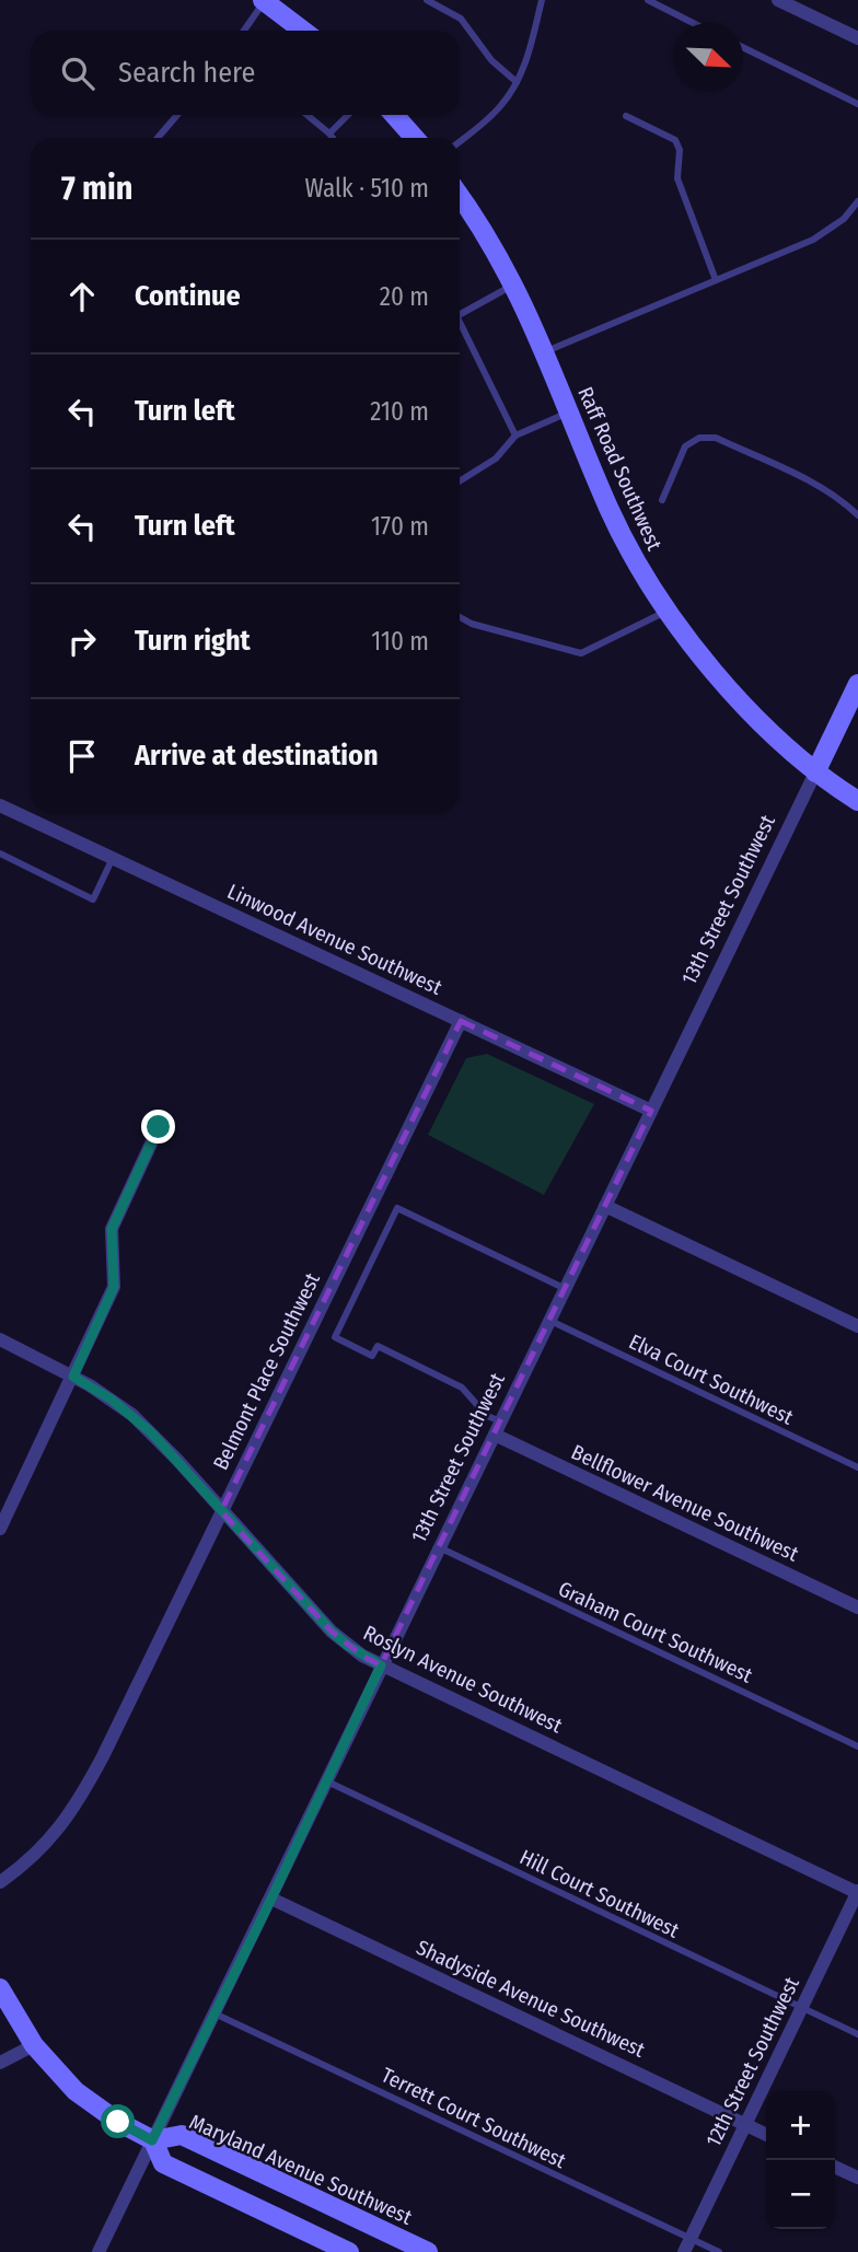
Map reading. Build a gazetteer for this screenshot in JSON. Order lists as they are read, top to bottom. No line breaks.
{"streets":{"main road":["Raff Road Southwest","13th Street Southwest","Maryland Avenue Southwest"],"street":["Linwood Avenue Southwest","Belmont Place Southwest","Bellflower Avenue Southwest","Roslyn Avenue Southwest","Shadyside Avenue Southwest","12th Street Southwest"],"lane":["Elva Court Southwest","Graham Court Southwest","Hill Court Southwest","Terrett Court Southwest"]},"crossings":[["Raff Road Southwest","13th Street Southwest"],["13th Street Southwest","Linwood Avenue Southwest"],["13th Street Southwest","Elva Court Southwest"],["13th Street Southwest","Bellflower Avenue Southwest"],["13th Street Southwest","Graham Court Southwest"],["13th Street Southwest","Roslyn Avenue Southwest"],["13th Street Southwest","Hill Court Southwest"],["13th Street Southwest","Shadyside Avenue Southwest"],["13th Street Southwest","Terrett Court Southwest"],["13th Street Southwest","Maryland Avenue Southwest"],["Linwood Avenue Southwest","Belmont Place Southwest"],["Belmont Place Southwest","Roslyn Avenue Southwest"],["Roslyn Avenue Southwest","12th Street Southwest"],["Hill Court Southwest","12th Street Southwest"],["Shadyside Avenue Southwest","12th Street Southwest"],["12th Street Southwest","Terrett Court Southwest"]],"north":"bottom right","page":{"search":"Search here","heading":["7 min","Walk · 510 m"],"list":[["Continue","20 m"],["Turn left","210 m"],["Turn left","170 m"],["Turn right","110 m"],"Arrive at destination"],"map_buttons":["+","−"]}}
